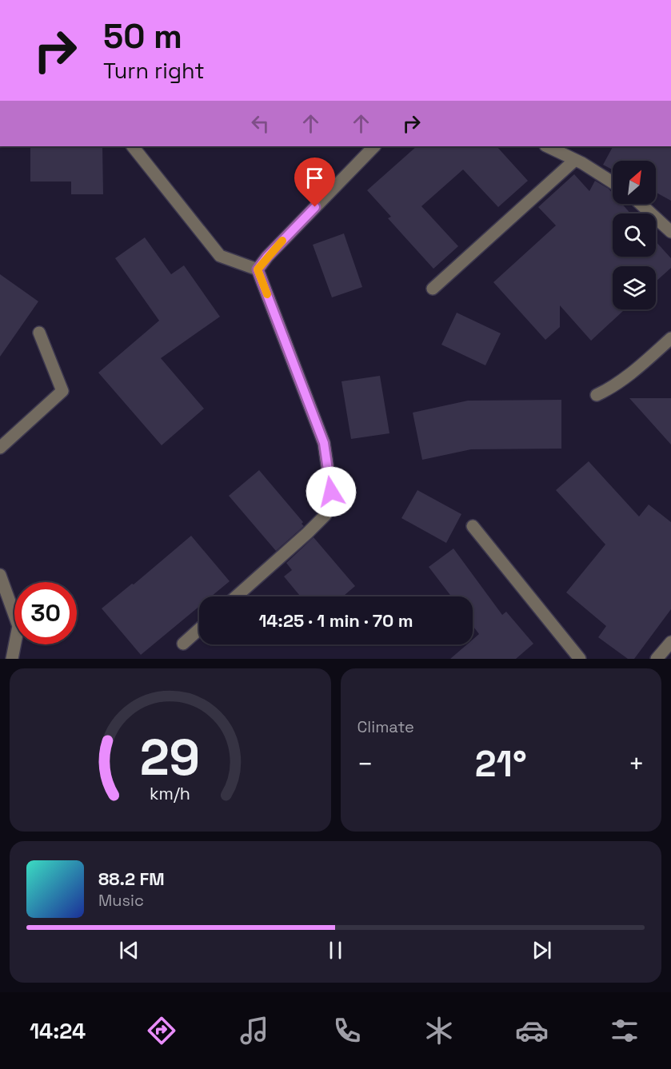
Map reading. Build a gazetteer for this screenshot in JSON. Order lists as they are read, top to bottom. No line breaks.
{"north":"top right","page":{"turn":["50 m","Turn right"],"limit":"30","trip":"14:25 · 1 min · 70 m","tile":"Climate","heat":["−","21°","+"],"song":["88.2 FM","Music"],"tabs":"14:24","gauge":["29","km/h"]}}
